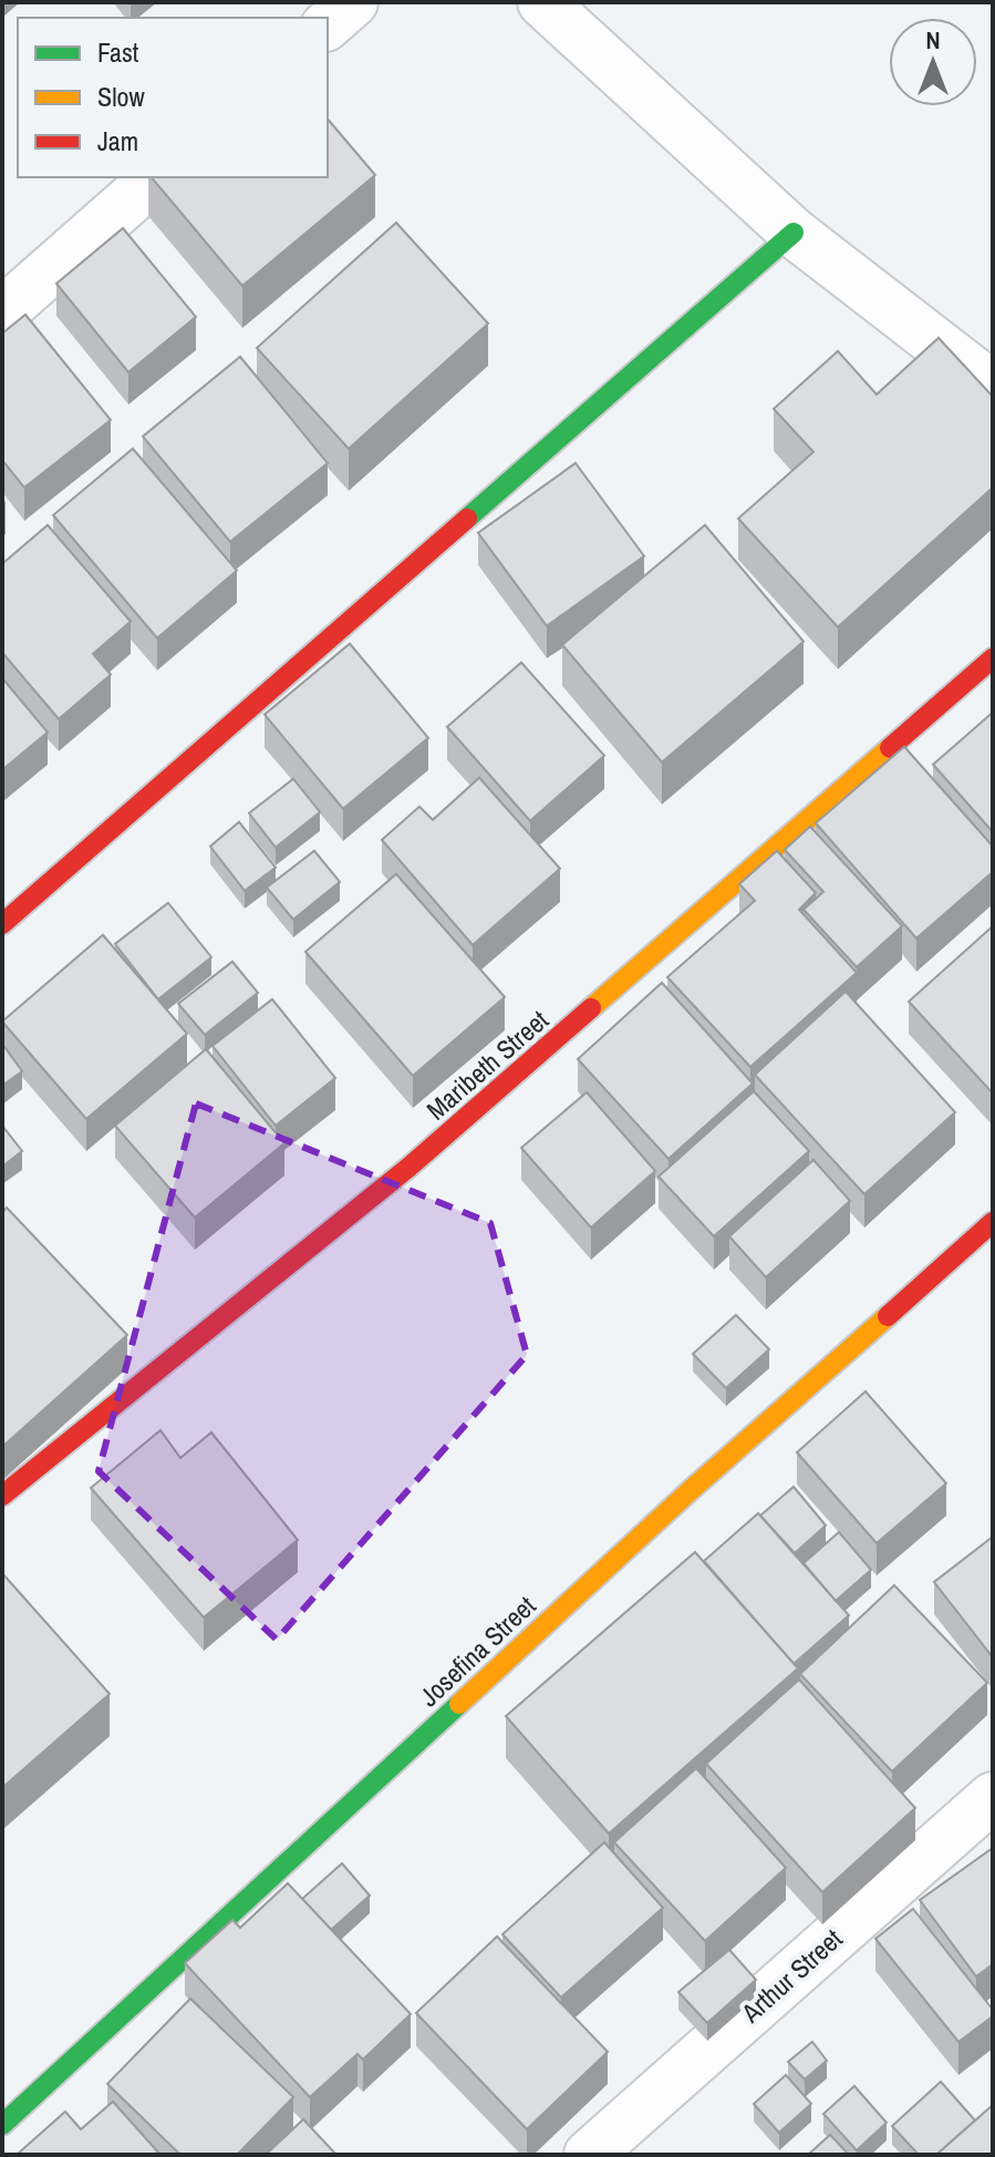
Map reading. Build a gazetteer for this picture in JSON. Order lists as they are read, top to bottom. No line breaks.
{"streets":{"street":["Maribeth Street","Josefina Street","Arthur Street"]},"legend":["Fast","Slow","Jam"],"north":"top"}
